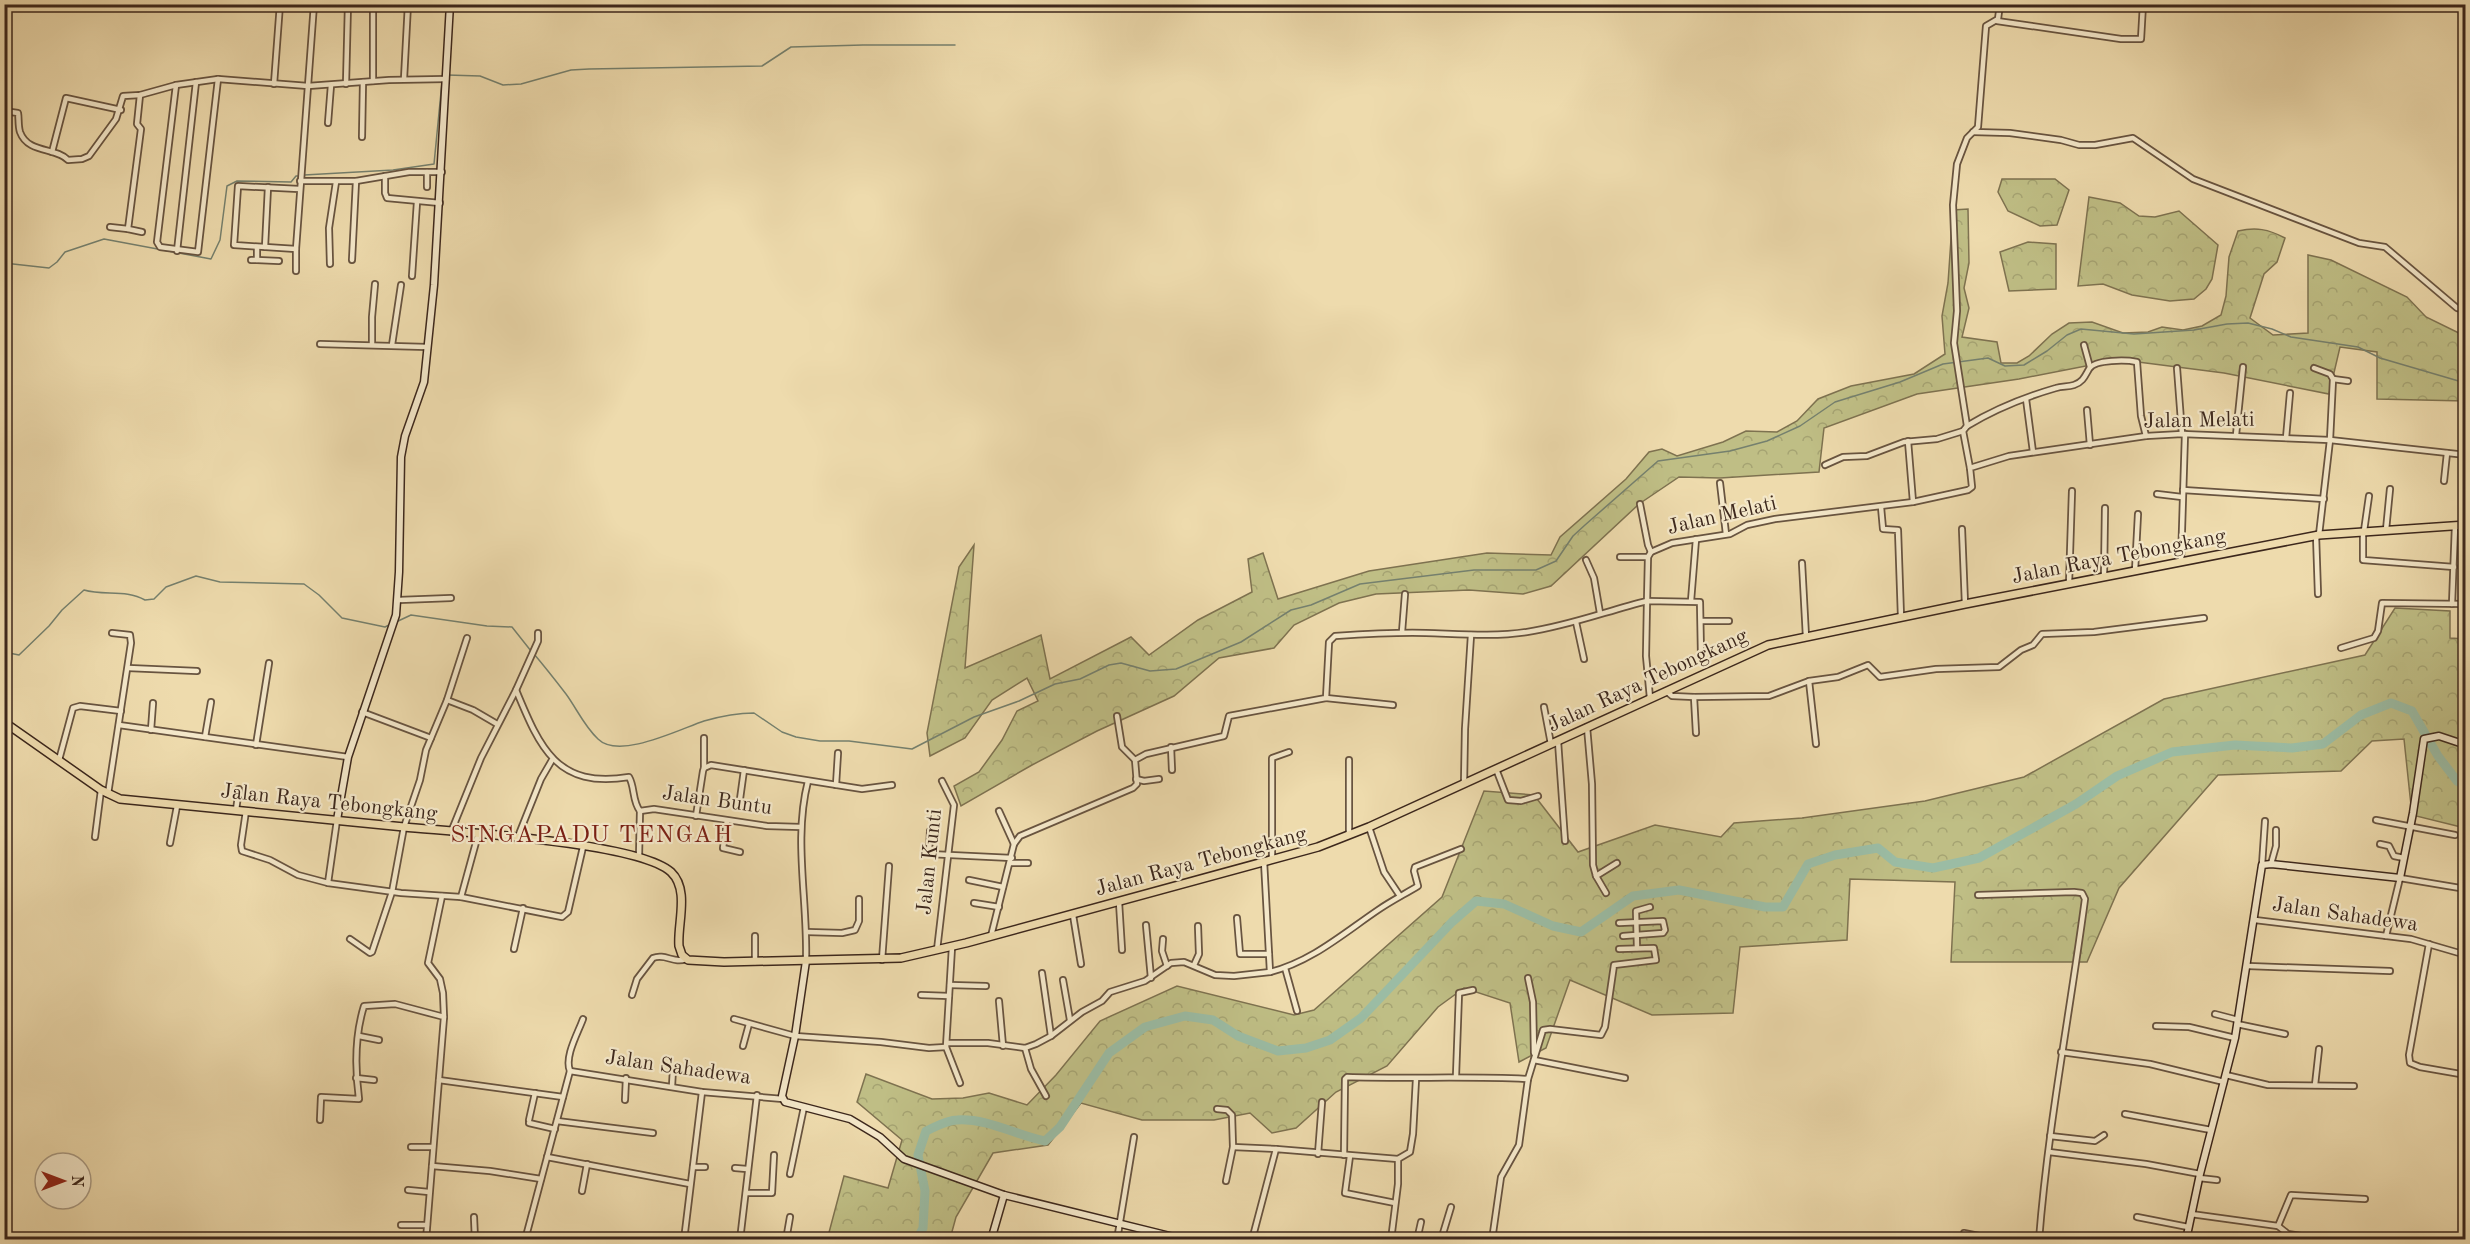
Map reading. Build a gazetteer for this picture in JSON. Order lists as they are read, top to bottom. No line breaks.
{"streets":{"main road":["Jalan Raya Tebongkang"],"street":["Jalan Melati","Jalan Buntu","Jalan Kunti","Jalan Sahadewa"]},"crossings":[["Jalan Melati","Jalan Raya Tebongkang"],["Jalan Raya Tebongkang","Jalan Buntu"],["Jalan Raya Tebongkang","Jalan Kunti"]],"districts":["SINGAPADU TENGAH"],"north":"right"}
